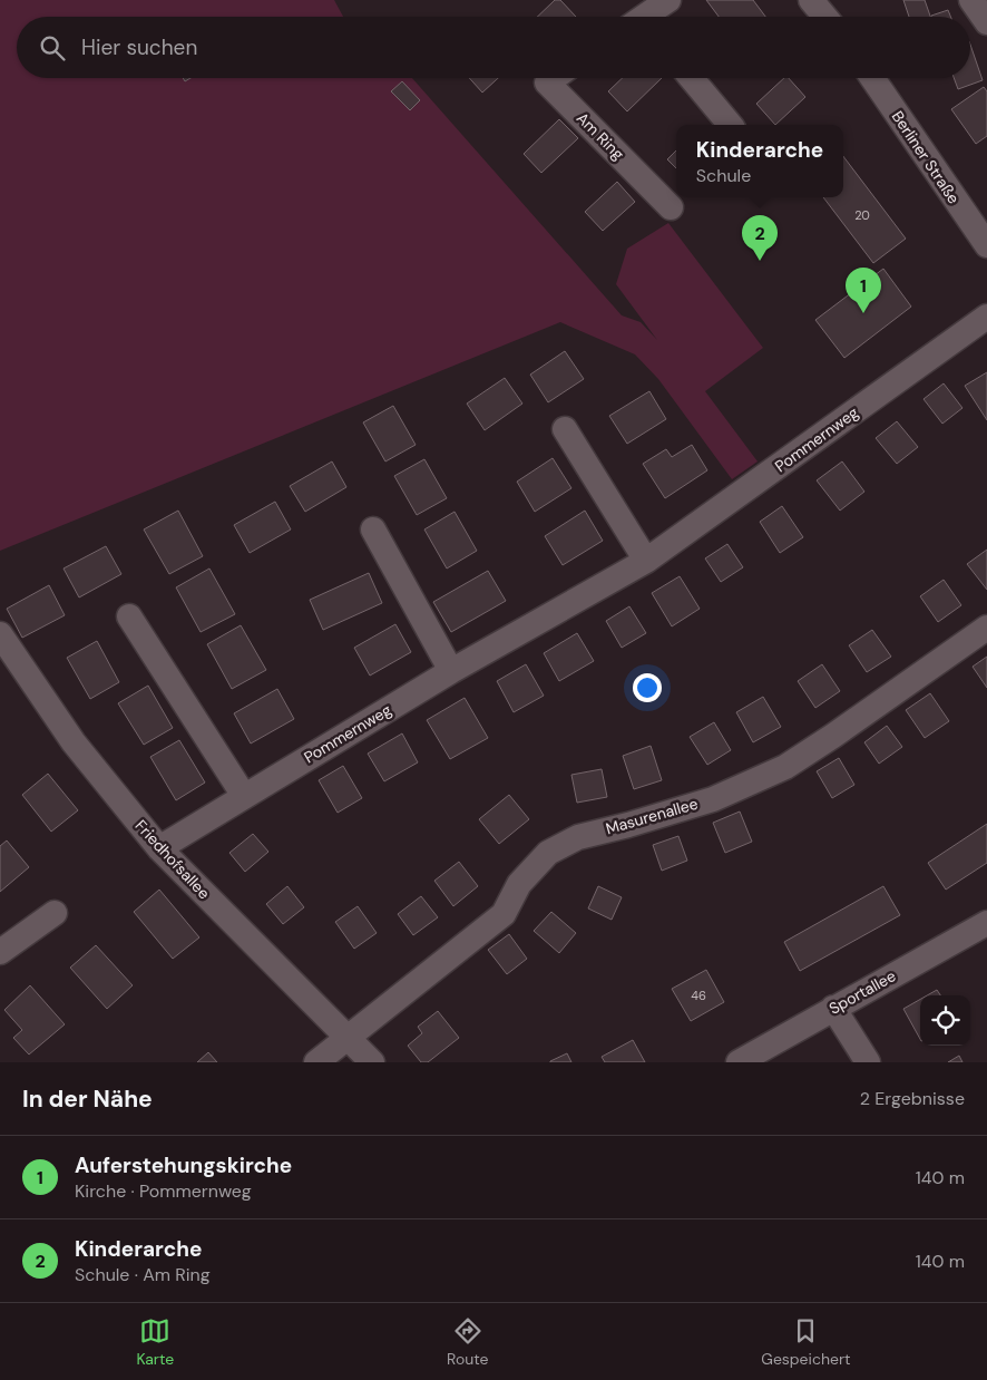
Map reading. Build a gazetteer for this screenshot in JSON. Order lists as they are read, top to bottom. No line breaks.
{"streets":{"street":["Am Ring","Berliner Straße","Pommernweg","Masurenallee","Friedhofsallee","Sportallee"]},"crossings":[["Pommernweg","Friedhofsallee"],["Masurenallee","Friedhofsallee"]],"house_numbers":["20","46"],"page":{"search":"Hier suchen","popup":["Kinderarche","Schule"],"pins":["2","1"],"heading":["In der Nähe","2 Ergebnisse"],"list":[{"mark":"1","name":"Auferstehungskirche","note":"Kirche · Pommernweg","value":"140 m"},{"mark":"2","name":"Kinderarche","note":"Schule · Am Ring","value":"140 m"}],"nav":["Karte","Route","Gespeichert"]}}
